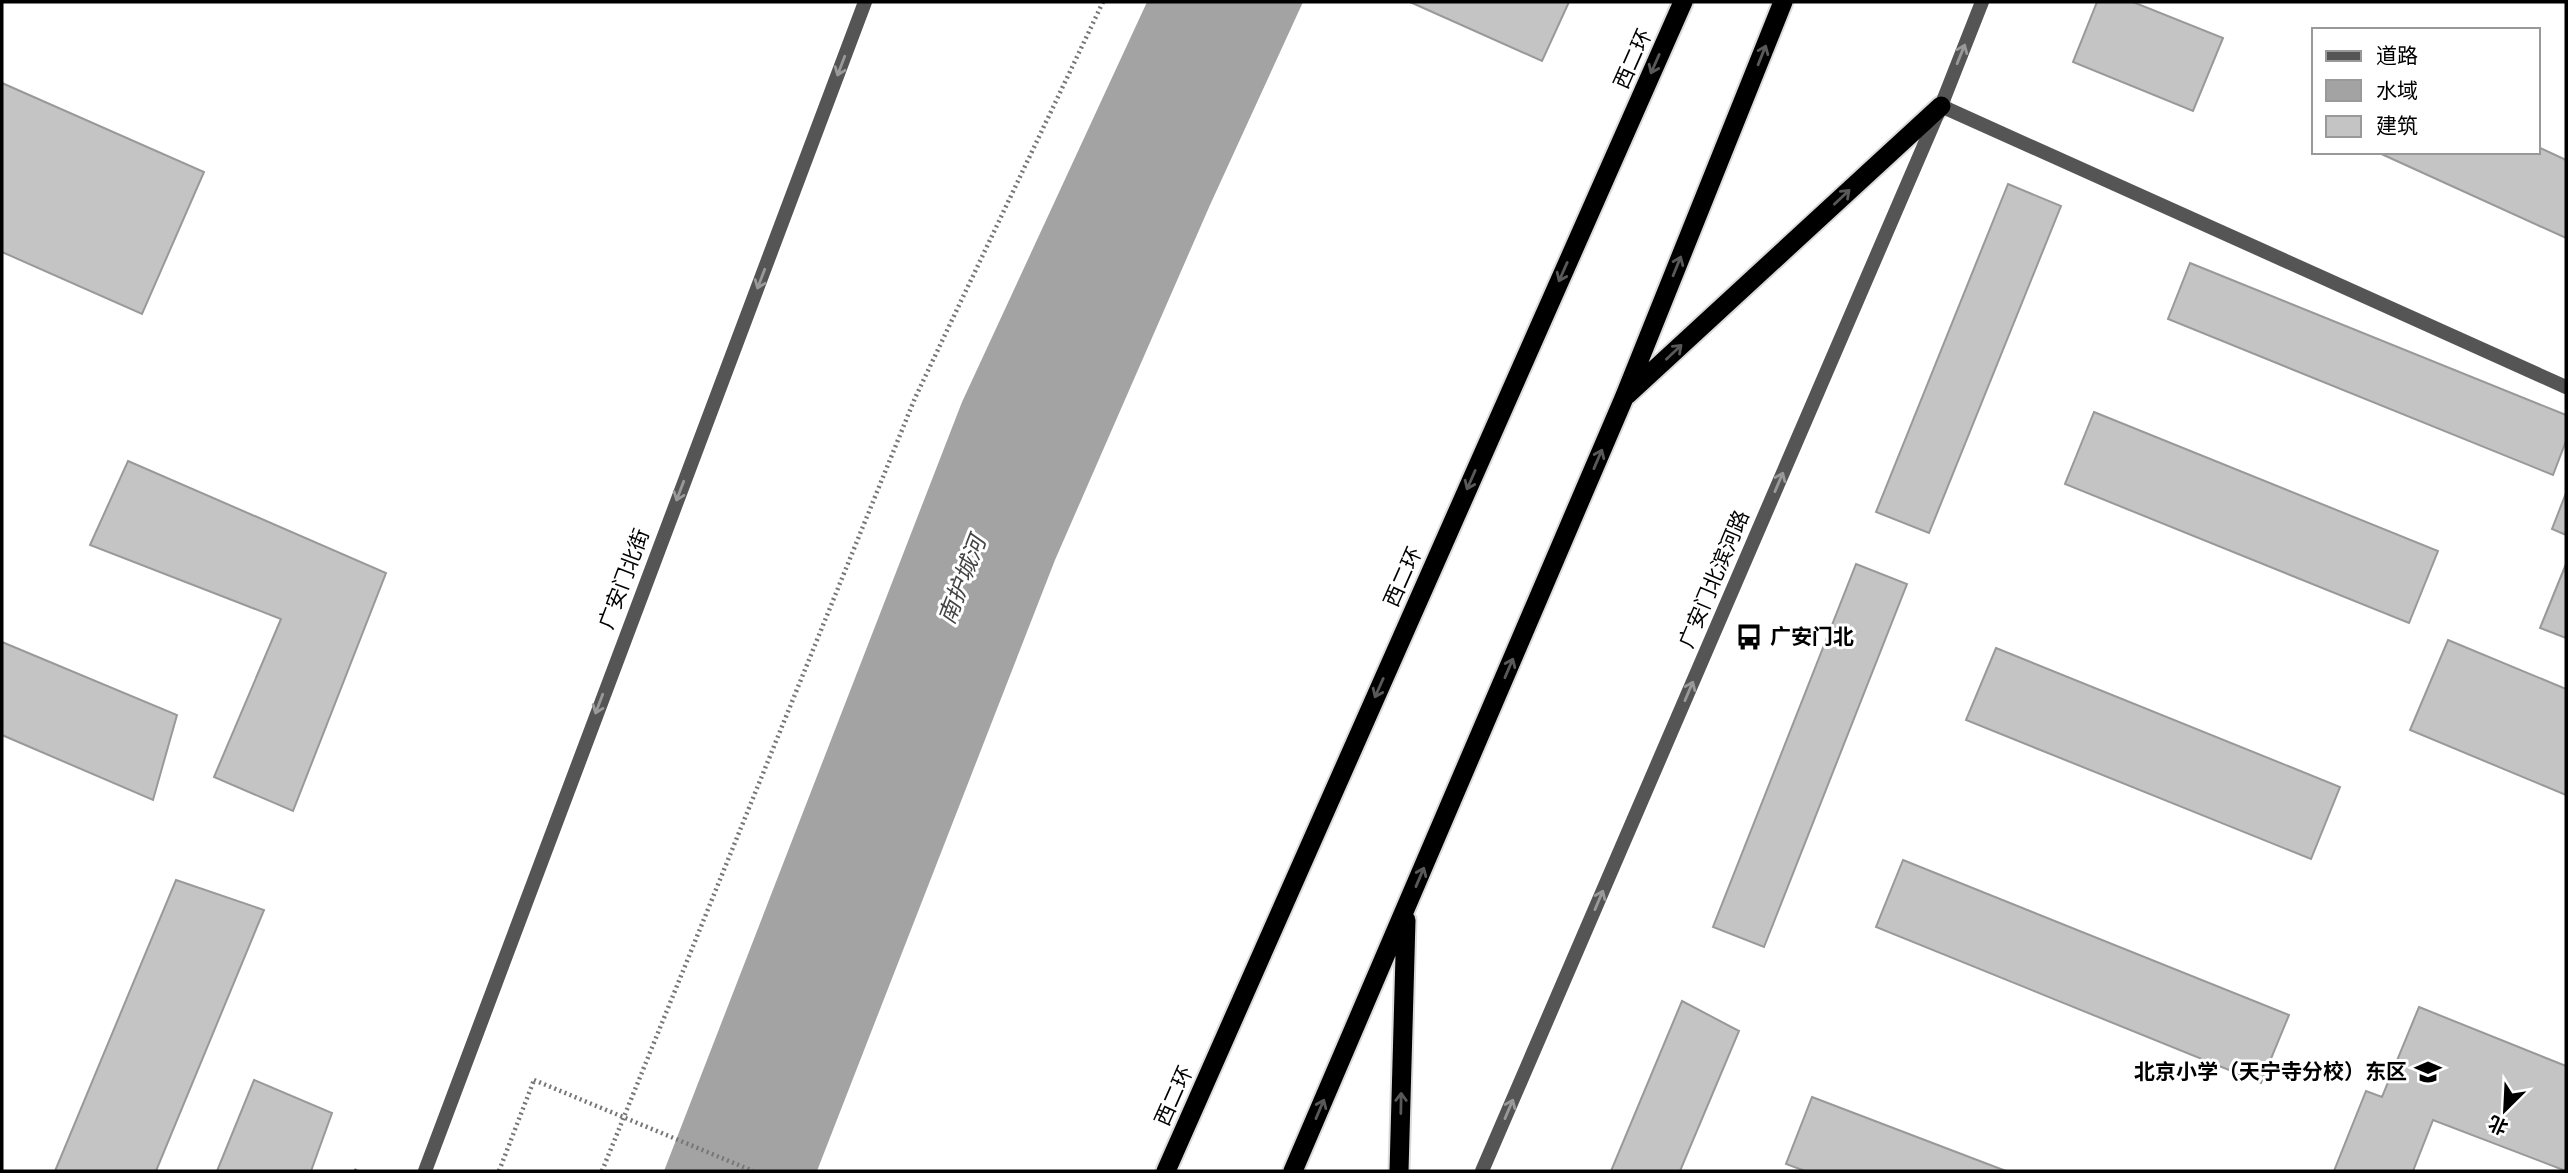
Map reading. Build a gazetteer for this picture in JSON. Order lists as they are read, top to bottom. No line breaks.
{"streets":{"highway":["西二环"],"street":["广安门北街","广安门北滨河路"]},"one_way":["广安门北街","广安门北滨河路"],"water":["南护城河"],"places":{"bus stop":["广安门北"],"school or university":["北京小学（天宁寺分校）东区"]},"legend":["道路","水域","建筑"],"north":"bottom left"}
